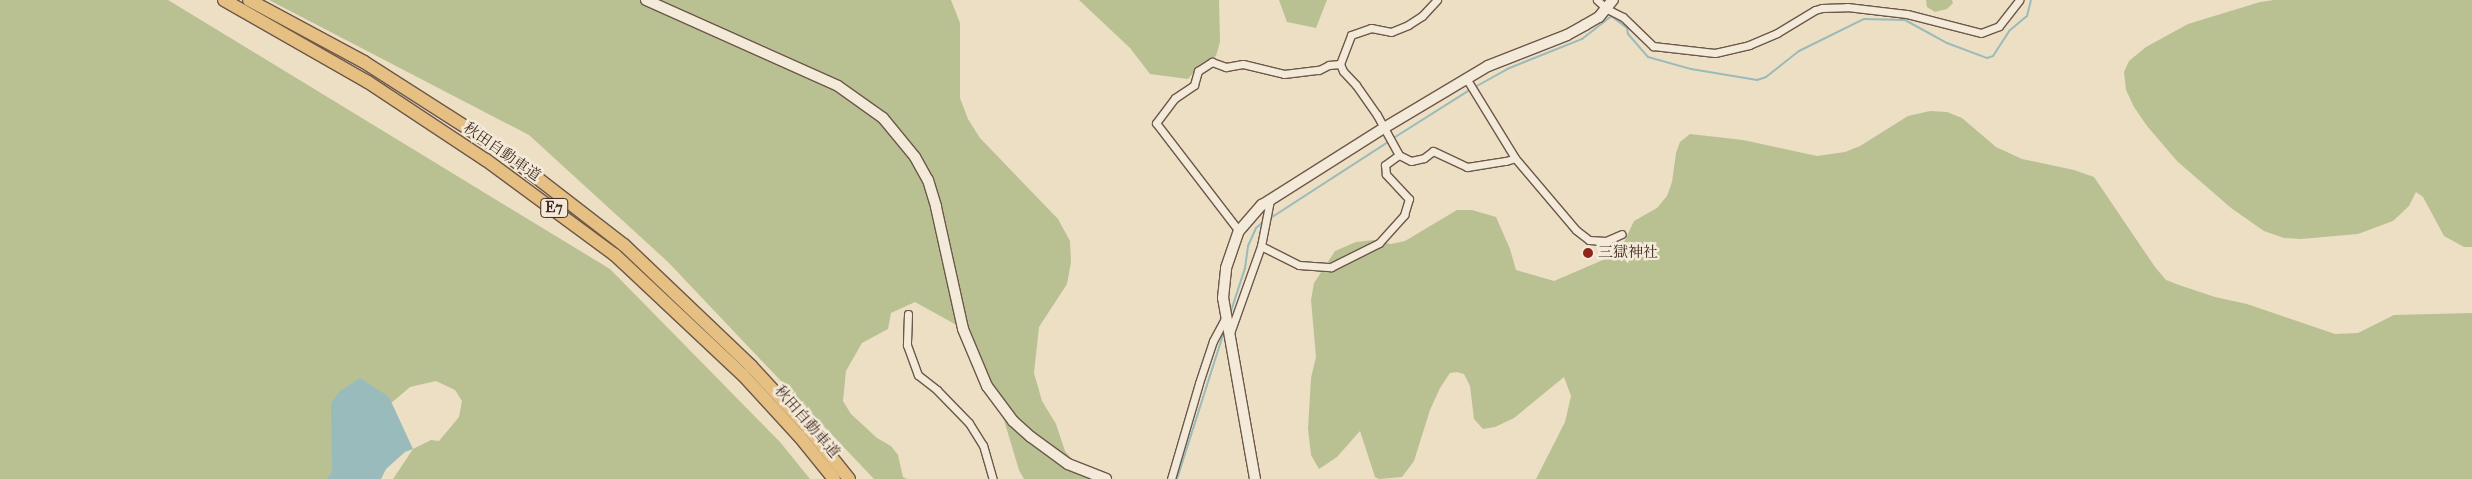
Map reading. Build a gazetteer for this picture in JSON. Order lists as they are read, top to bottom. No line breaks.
{"streets":{"highway":["秋田自動車道","E7"]},"places":["三獄神社"]}
